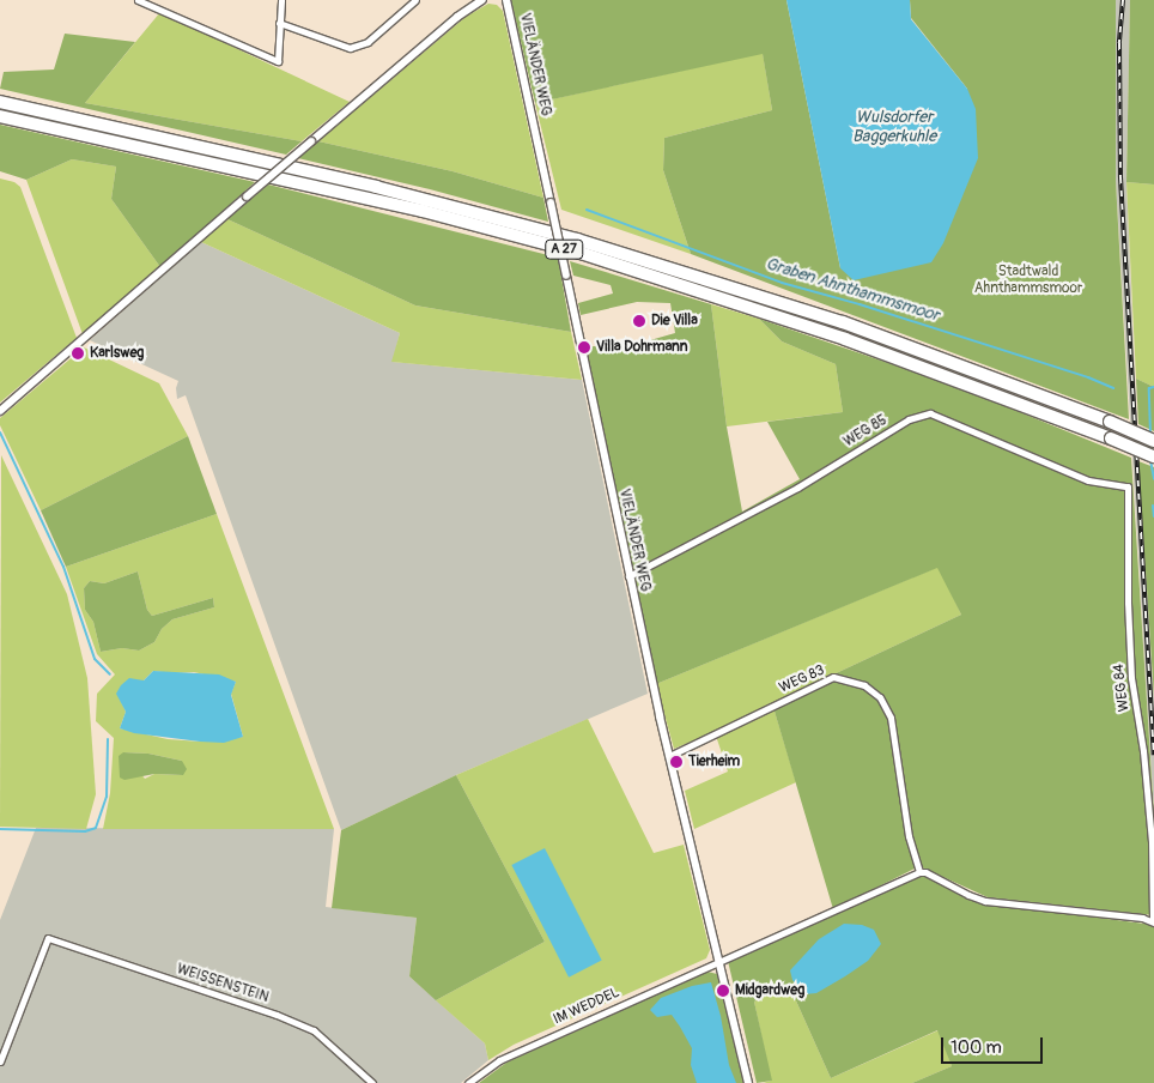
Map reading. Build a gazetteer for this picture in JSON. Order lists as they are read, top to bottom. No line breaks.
{"streets":{"highway":["A 27"],"street":["VIELÄNDER WEG","WEG 85","WEG 83","WEG 84","WEISSENSTEIN","IM WEDDEL"]},"crossings":[["VIELÄNDER WEG","WEG 85"],["VIELÄNDER WEG","WEG 83"],["VIELÄNDER WEG","IM WEDDEL"],["WEG 85","WEG 84"]],"water":["Wulsdorfer Baggerkuhle","Graben Ahnthammsmoor"],"parks":["Stadtwald Ahnthammsmoor"],"places":["Die Villa","Villa Dohrmann","Karlsweg","Tierheim","Midgardweg"],"scale_bar":"100 m"}
